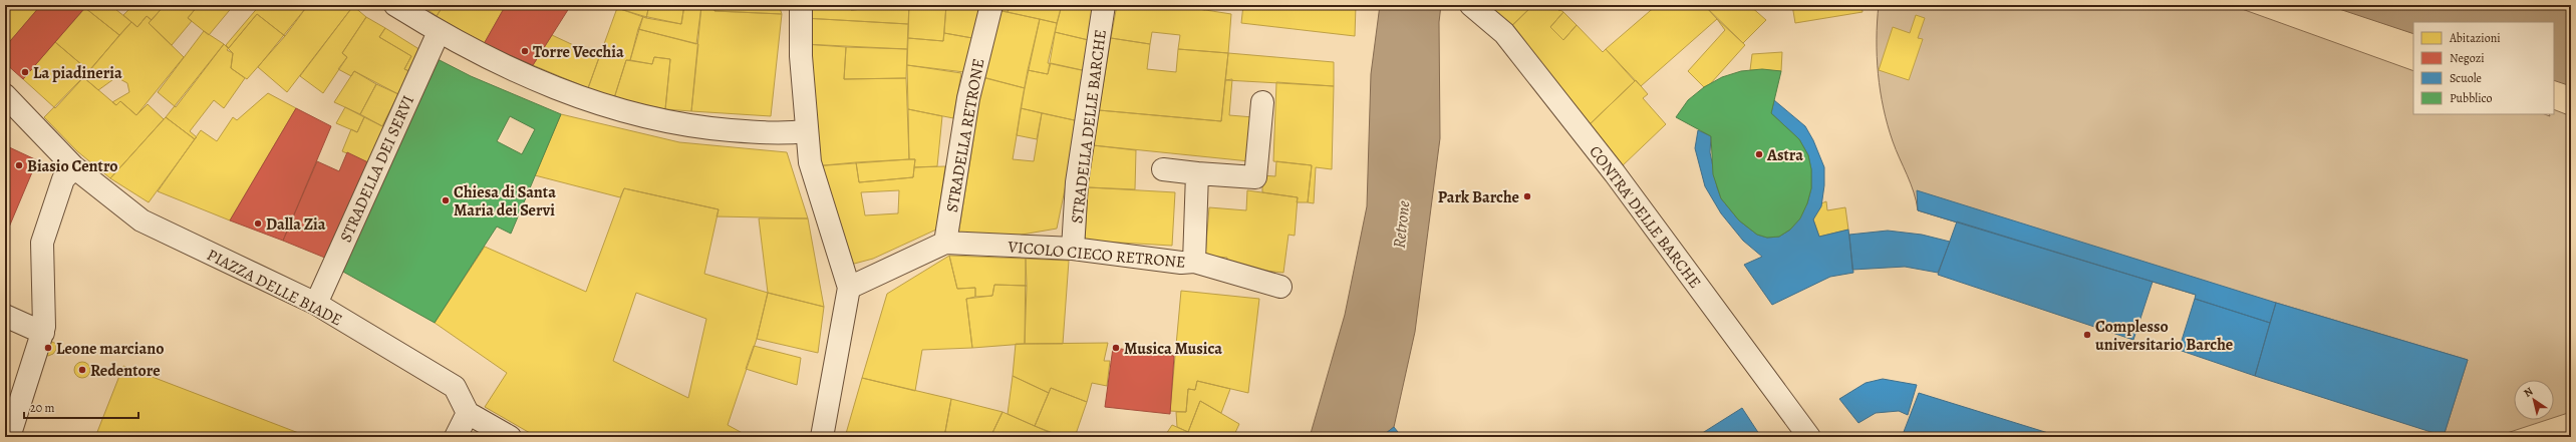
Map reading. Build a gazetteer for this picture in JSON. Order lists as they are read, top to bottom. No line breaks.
{"streets":{"street":["STRADELLA DELLE BARCHE","STRADELLA RETRONE","STRADELLA DEI SERVI","CONTRA' DELLE BARCHE","VICOLO CIECO RETRONE","PIAZZA DELLE BIADE"]},"crossings":[["STRADELLA DELLE BARCHE","VICOLO CIECO RETRONE"],["STRADELLA RETRONE","VICOLO CIECO RETRONE"],["STRADELLA DEI SERVI","PIAZZA DELLE BIADE"]],"water":["Retrone"],"places":["Torre Vecchia","La piadineria","Astra","Biasio Centro","Park Barche","Chiesa di Santa Maria dei Servi","Dalla Zia","Complesso universitario Barche","Leone marciano","Musica Musica","Redentore"],"legend":["Abitazioni","Negozi","Scuole","Pubblico"],"scale_bar":"20 m","north":"top left"}
